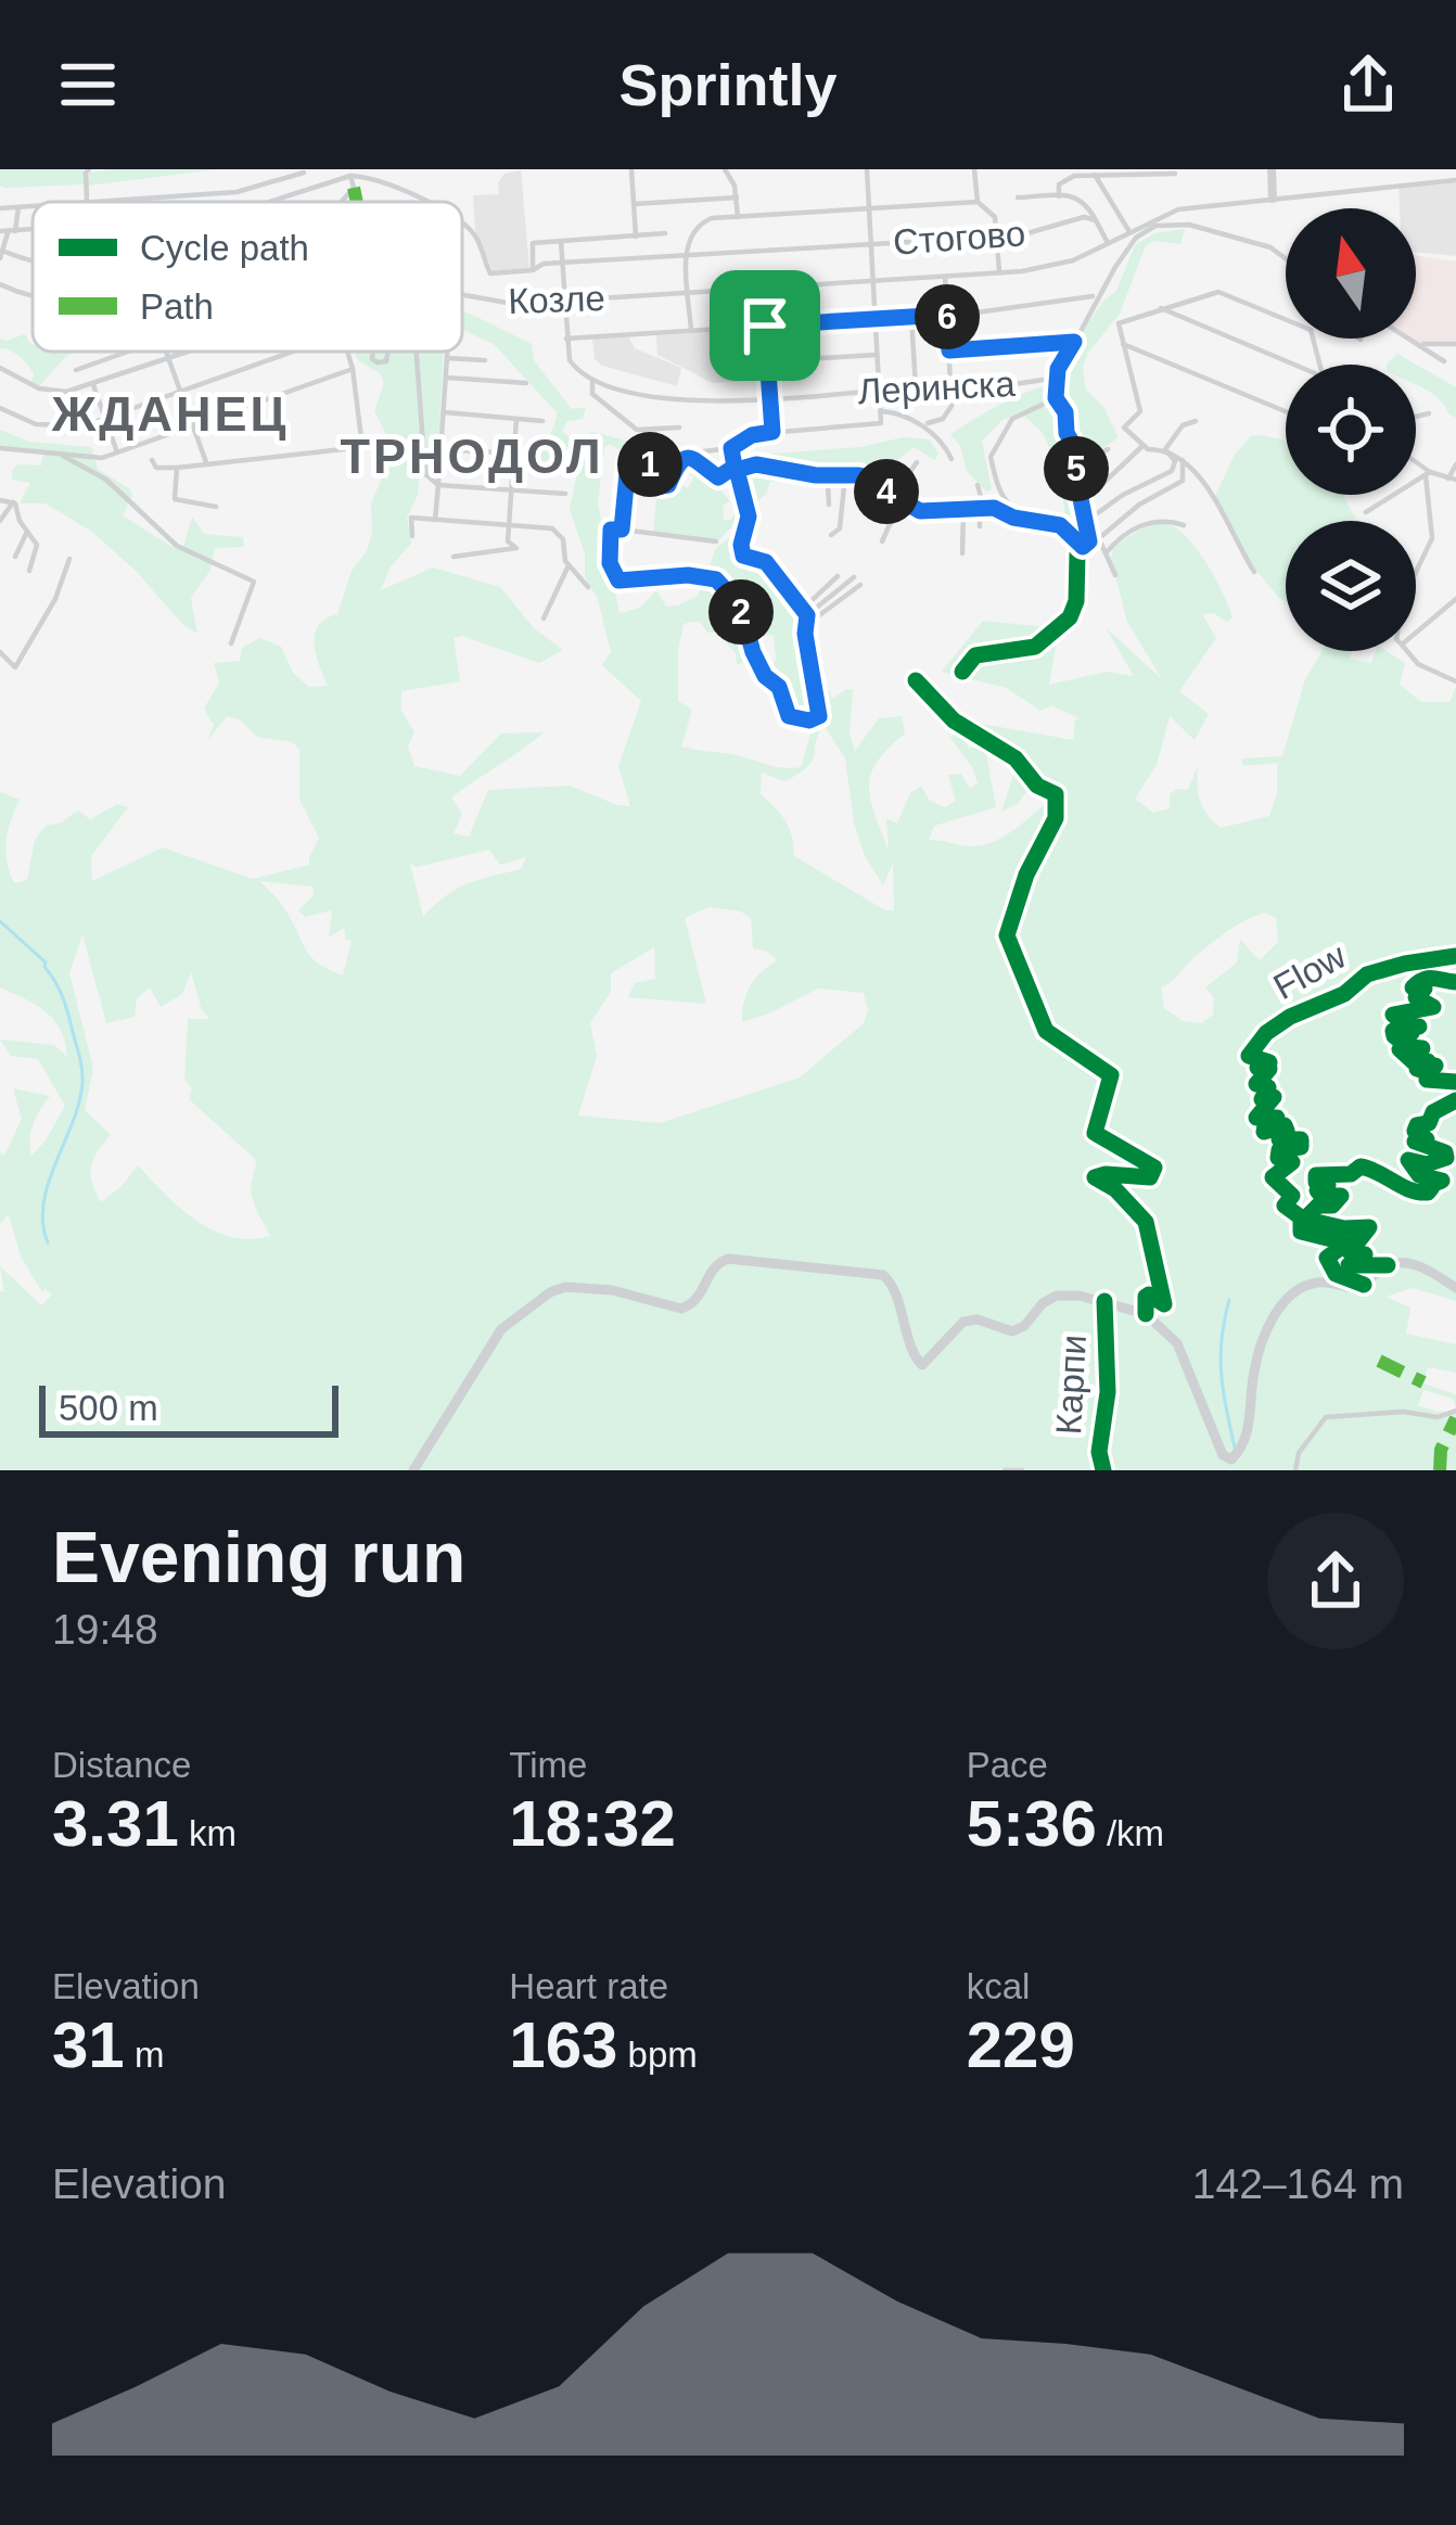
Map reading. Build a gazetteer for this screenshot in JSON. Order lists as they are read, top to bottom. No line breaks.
{"streets":{"street":["Стогово","Козле","Леринска"],"cycle path":["Flow","Карпи"]},"districts":["ЖДАНЕЦ","ТРНОДОЛ"],"legend":["Cycle path","Path"],"scale_bar":"500 m","north":"top","page":{"header":"Sprintly","pins":["6","1","5","4","2"],"scale":"500 m","heading":["Evening run","19:48"],"stats":[["Distance","3.31 km"],["Time","18:32"],["Pace","5:36 /km"],["Elevation","31 m"],["Heart rate","163 bpm"],["kcal","229"]],"chart":["Elevation","142–164 m"]}}
